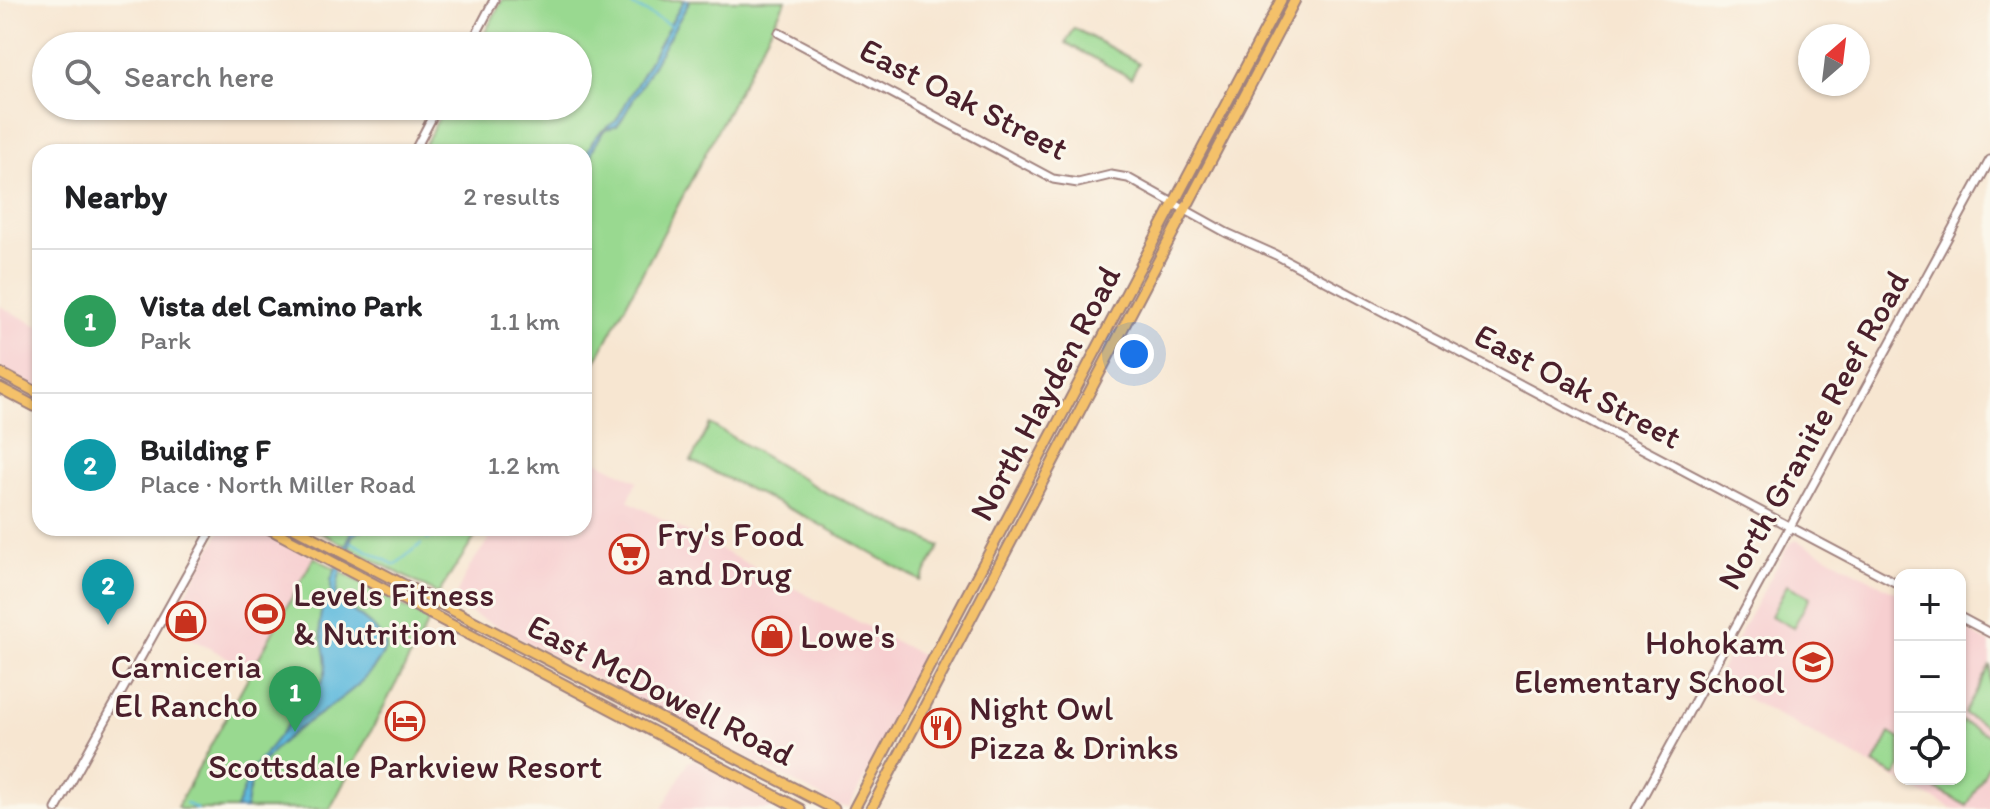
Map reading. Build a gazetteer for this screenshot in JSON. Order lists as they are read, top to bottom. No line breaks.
{"streets":{"main road":["North Hayden Road","East McDowell Road"],"street":["East Oak Street","North Granite Reef Road"]},"crossings":[["East Oak Street","North Hayden Road"],["East Oak Street","North Granite Reef Road"]],"places":{"supermarket":["Fry's Food and Drug"],"sports":["Levels Fitness & Nutrition"],"shop":["Carniceria El Rancho","Lowe's"],"school or university":["Hohokam Elementary School"],"hotel":["Scottsdale Parkview Resort"],"restaurant":["Night Owl Pizza & Drinks"]},"north":"top right","page":{"search":"Search here","heading":["Nearby","2 results"],"list":[{"mark":"1","name":"Vista del Camino Park","note":"Park","value":"1.1 km"},{"mark":"2","name":"Building F","note":"Place · North Miller Road","value":"1.2 km"}],"pins":["2","1"],"map_buttons":["+","−"]}}
